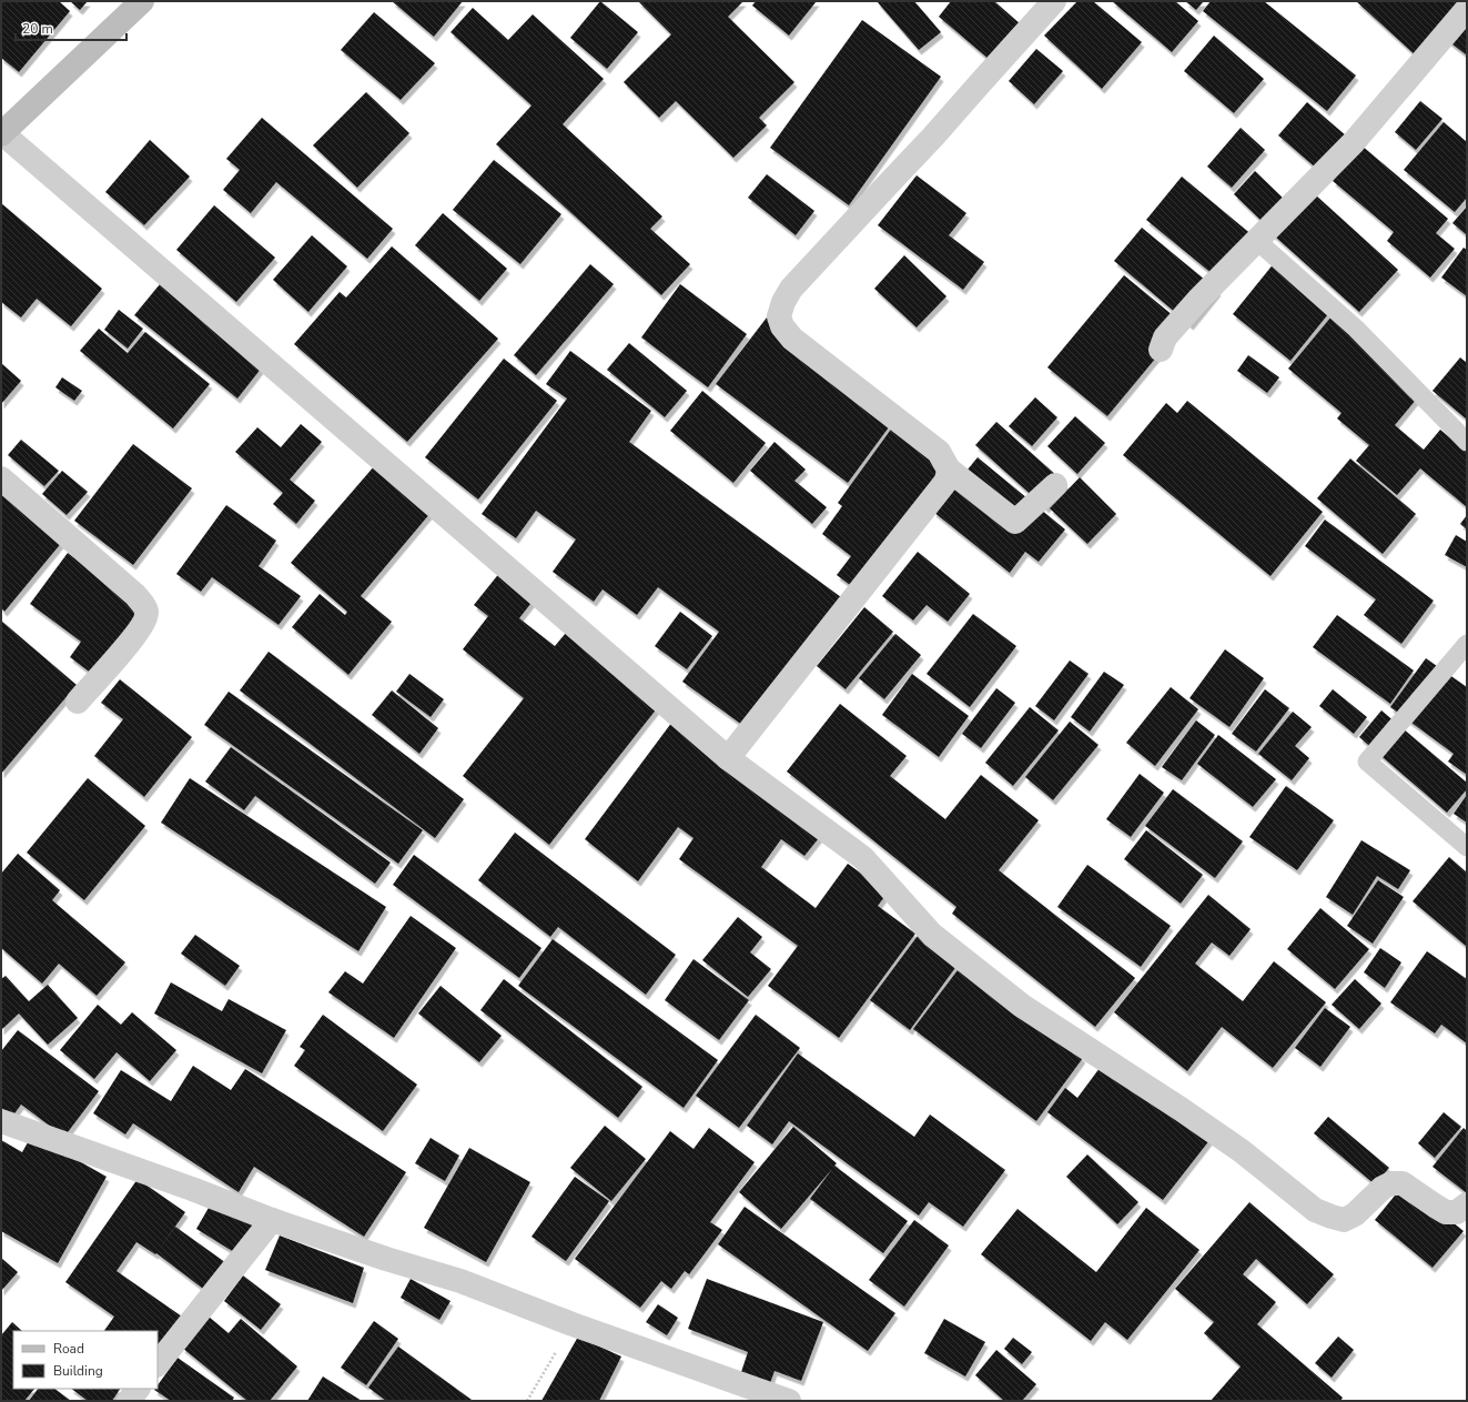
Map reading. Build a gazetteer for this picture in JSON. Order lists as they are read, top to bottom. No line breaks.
{"legend":["Road","Building"],"scale_bar":"20 m"}
